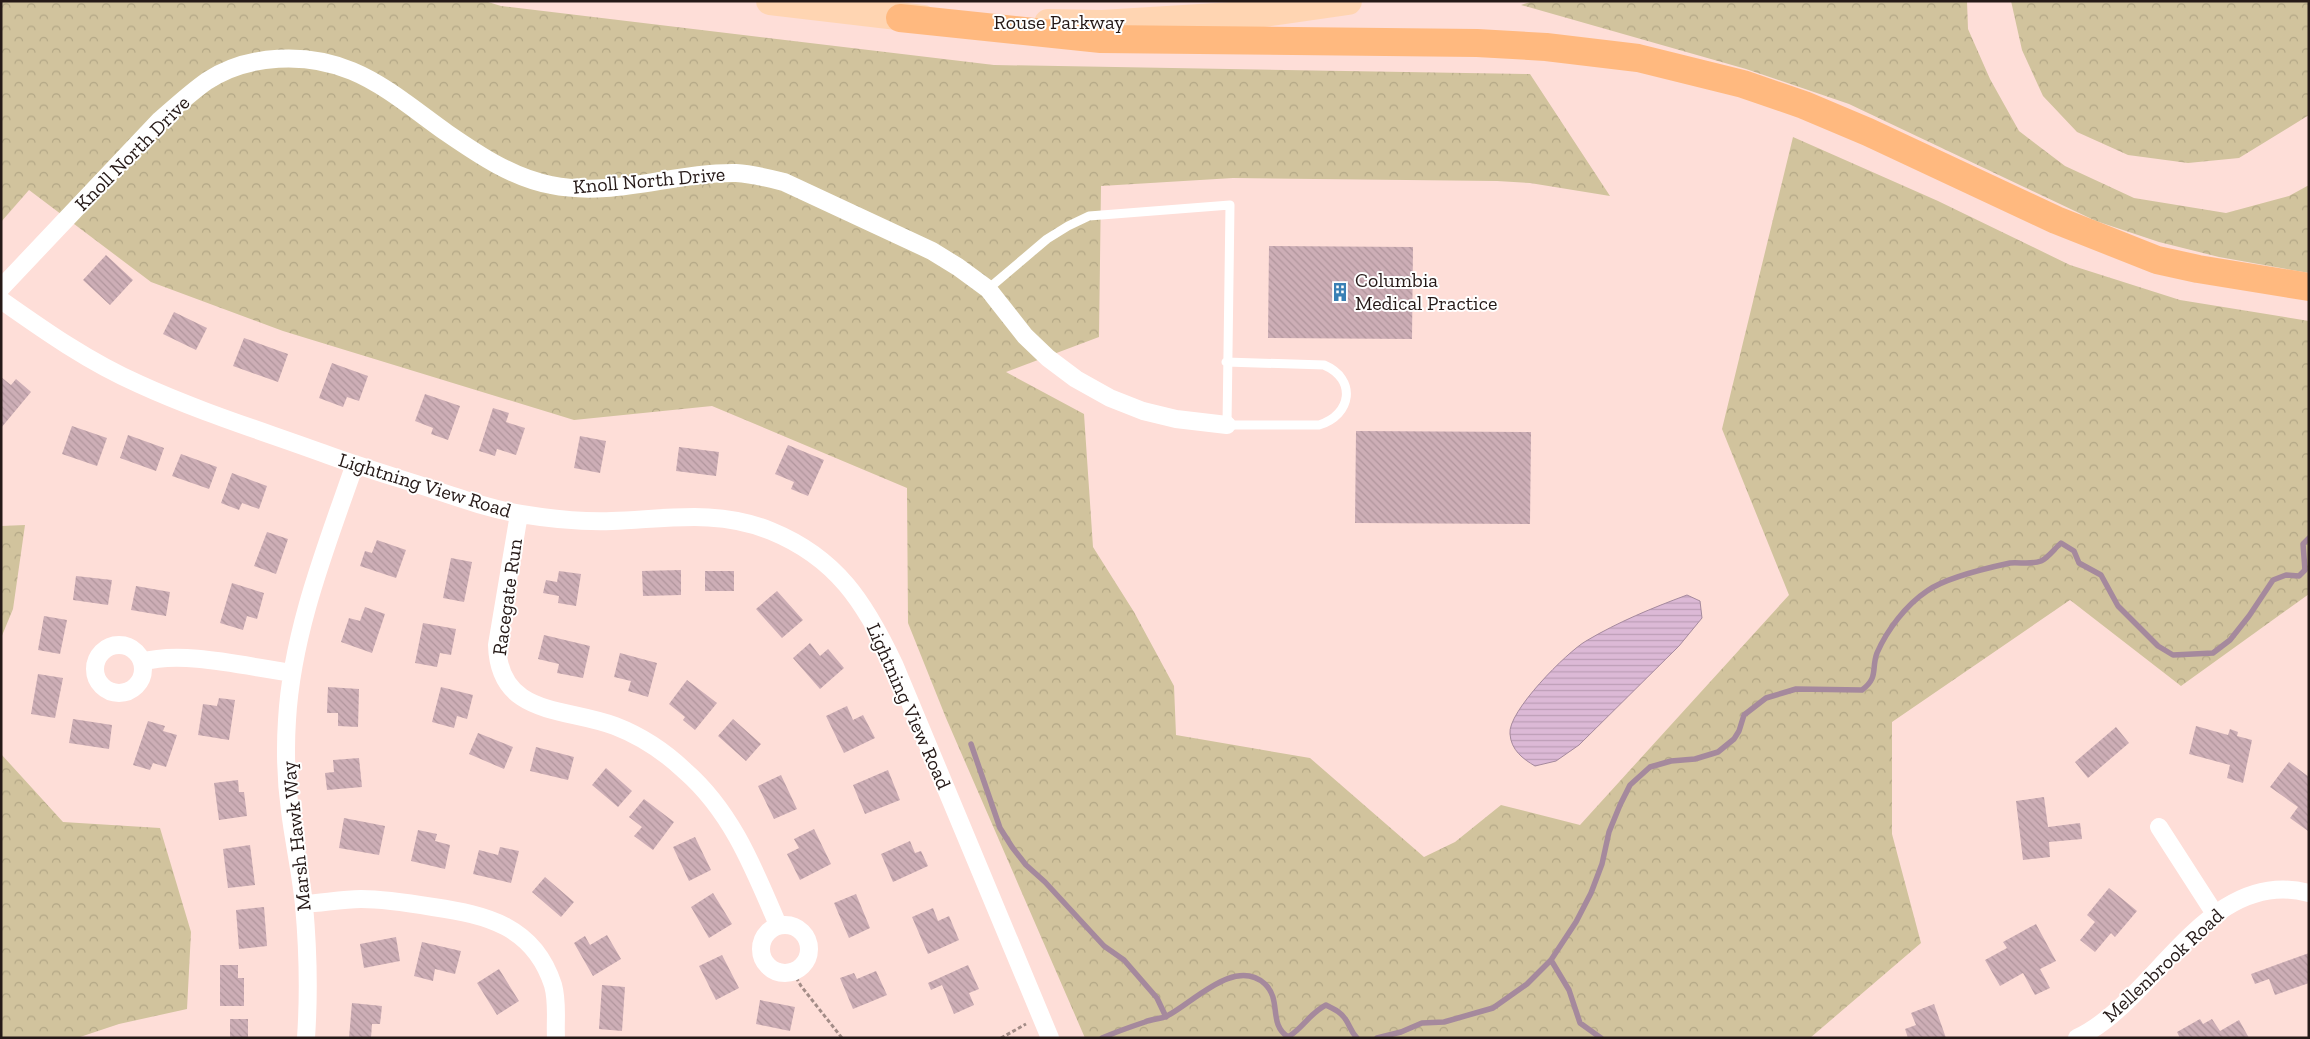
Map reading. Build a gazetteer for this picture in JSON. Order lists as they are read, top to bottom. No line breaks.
{"streets":{"main road":["Rouse Parkway"],"street":["Knoll North Drive","Lightning View Road","Racegate Run","Marsh Hawk Way","Mellenbrook Road"]},"crossings":[["Lightning View Road","Racegate Run"],["Lightning View Road","Marsh Hawk Way"]],"places":{"building":["Columbia Medical Practice"]}}
